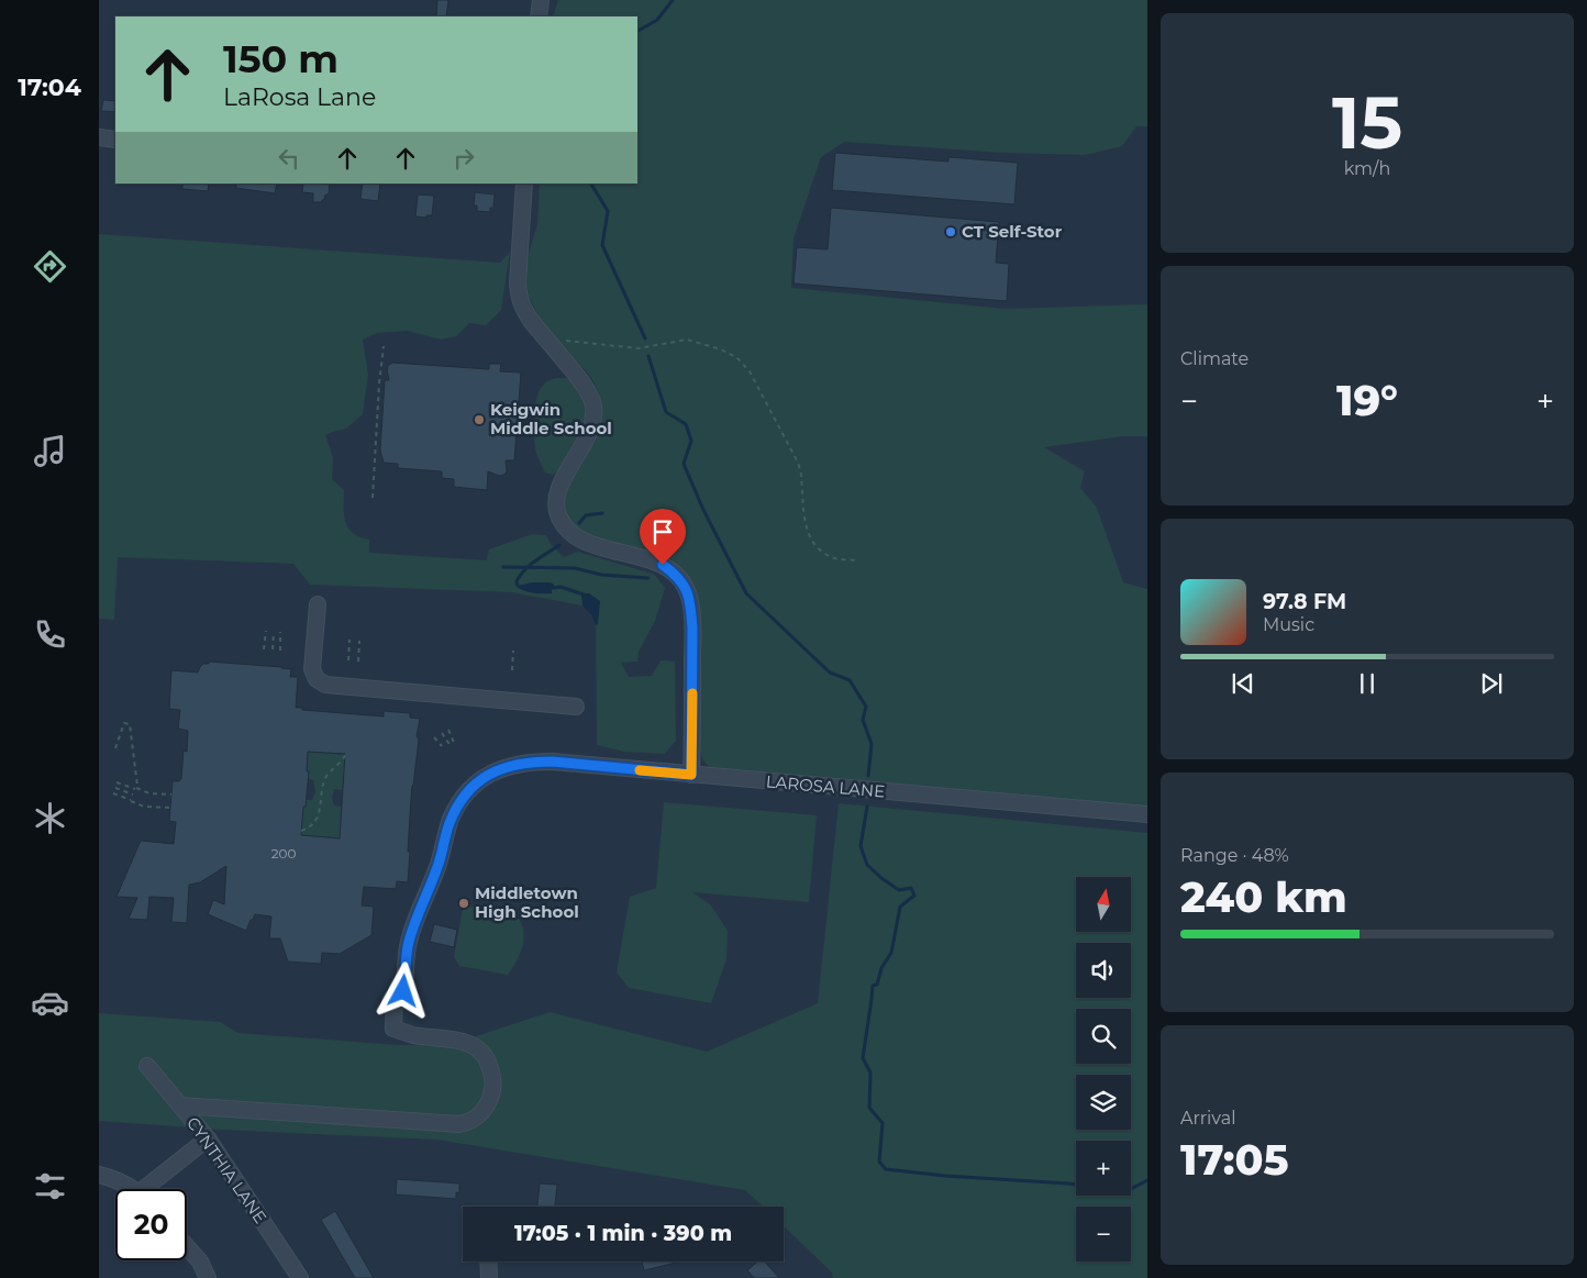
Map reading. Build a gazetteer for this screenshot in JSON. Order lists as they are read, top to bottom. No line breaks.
{"streets":{"street":["LAROSA LANE","CYNTHIA LANE"]},"crossings":[["LAROSA LANE","CYNTHIA LANE"]],"places":["CT Self-Stor","Keigwin Middle School","Middletown High School"],"house_numbers":["200"],"north":"top","page":{"tabs":"17:04","tile":[["15","km/h"],"Climate",["Range · 48%","240 km"],["Arrival","17:05"]],"turn":["150 m","LaRosa Lane"],"heat":["−","19°","+"],"song":["97.8 FM","Music"],"map_buttons":["+","−"],"limit":"20","trip":"17:05 · 1 min · 390 m"}}
